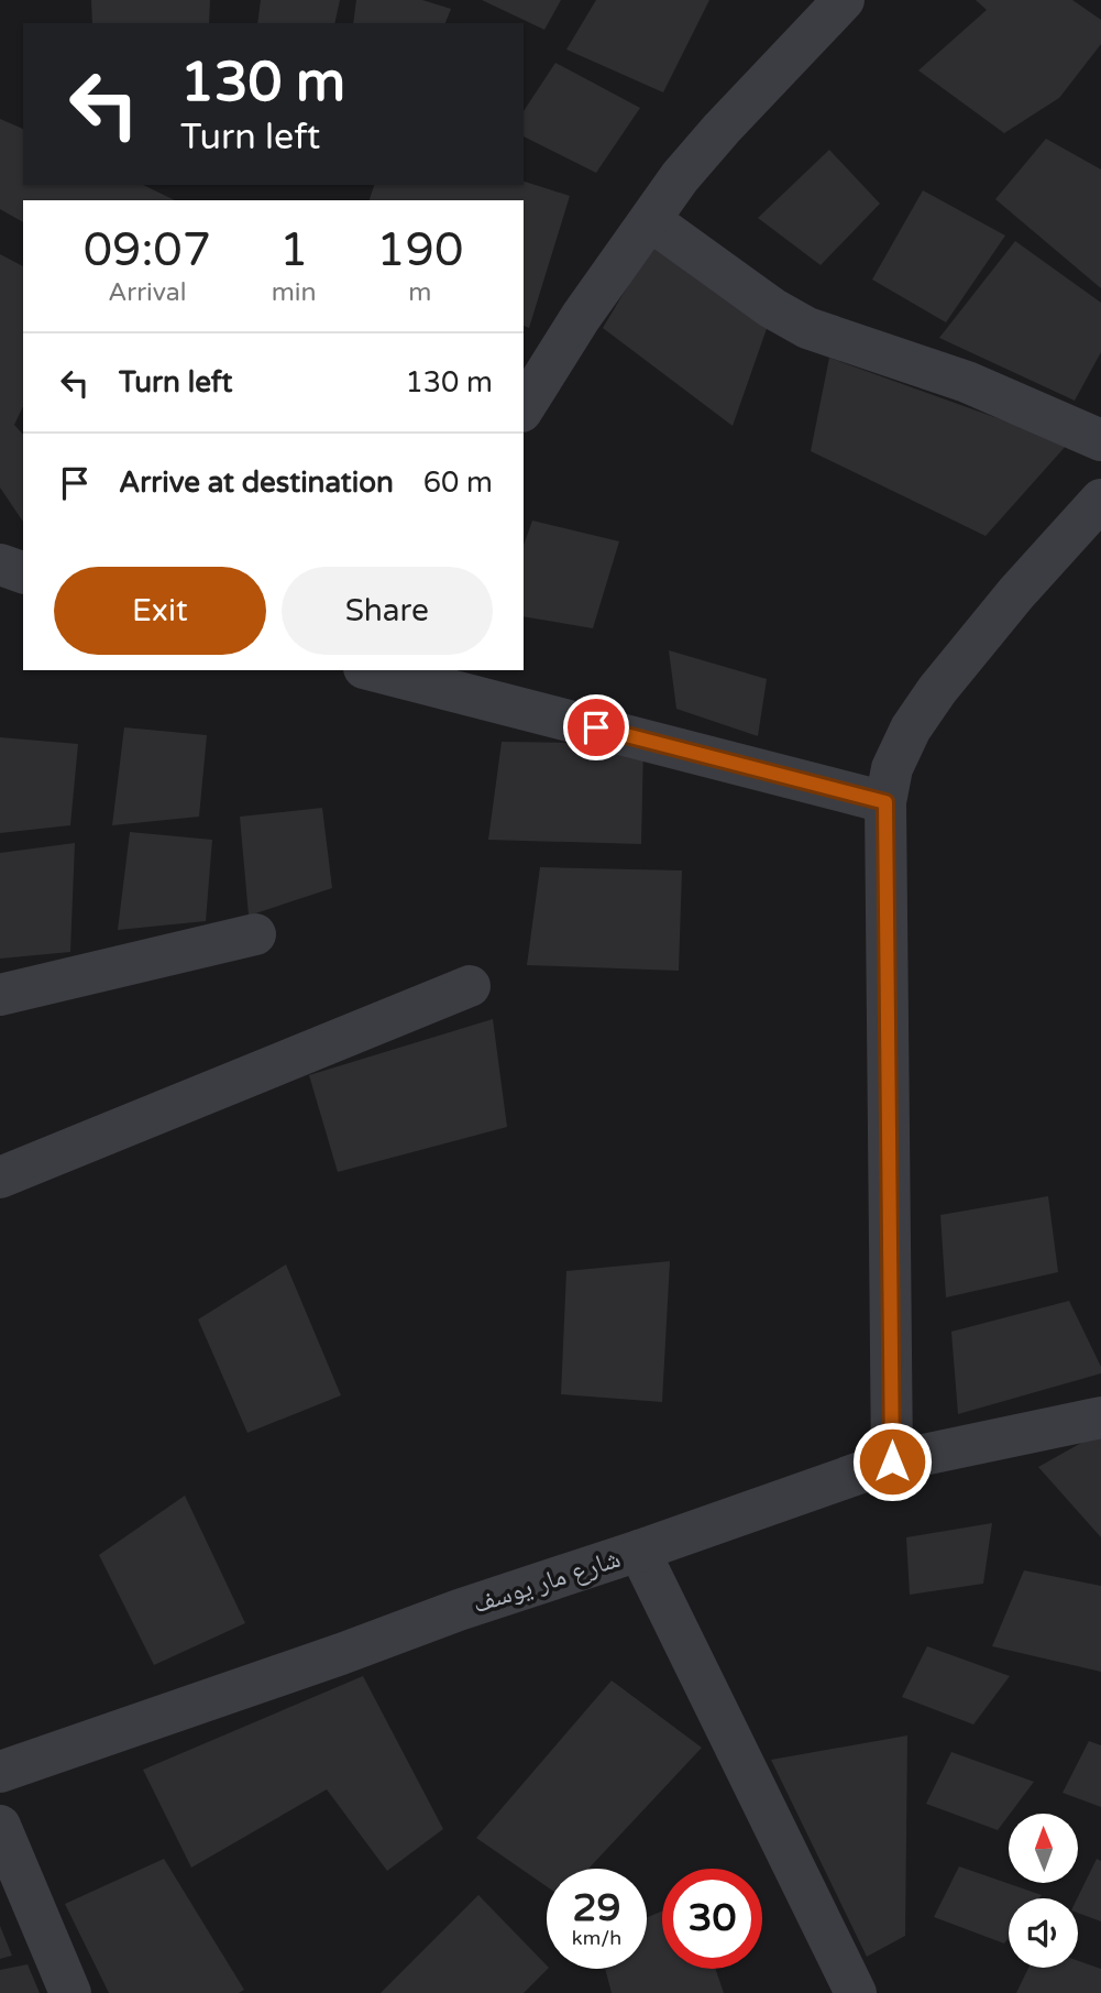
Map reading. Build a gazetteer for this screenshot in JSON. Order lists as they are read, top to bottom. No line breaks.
{"streets":{"street":["شارع مار يوسف"]},"north":"top","page":{"turn":["130 m","Turn left"],"eta":["09:07","Arrival","1","min","190","m"],"list":[{"name":"Turn left","value":"130 m"},{"name":"Arrive at destination","value":"60 m"}],"buttons":["Exit","Share"],"speed":"29 km/h","limit":"30"}}
